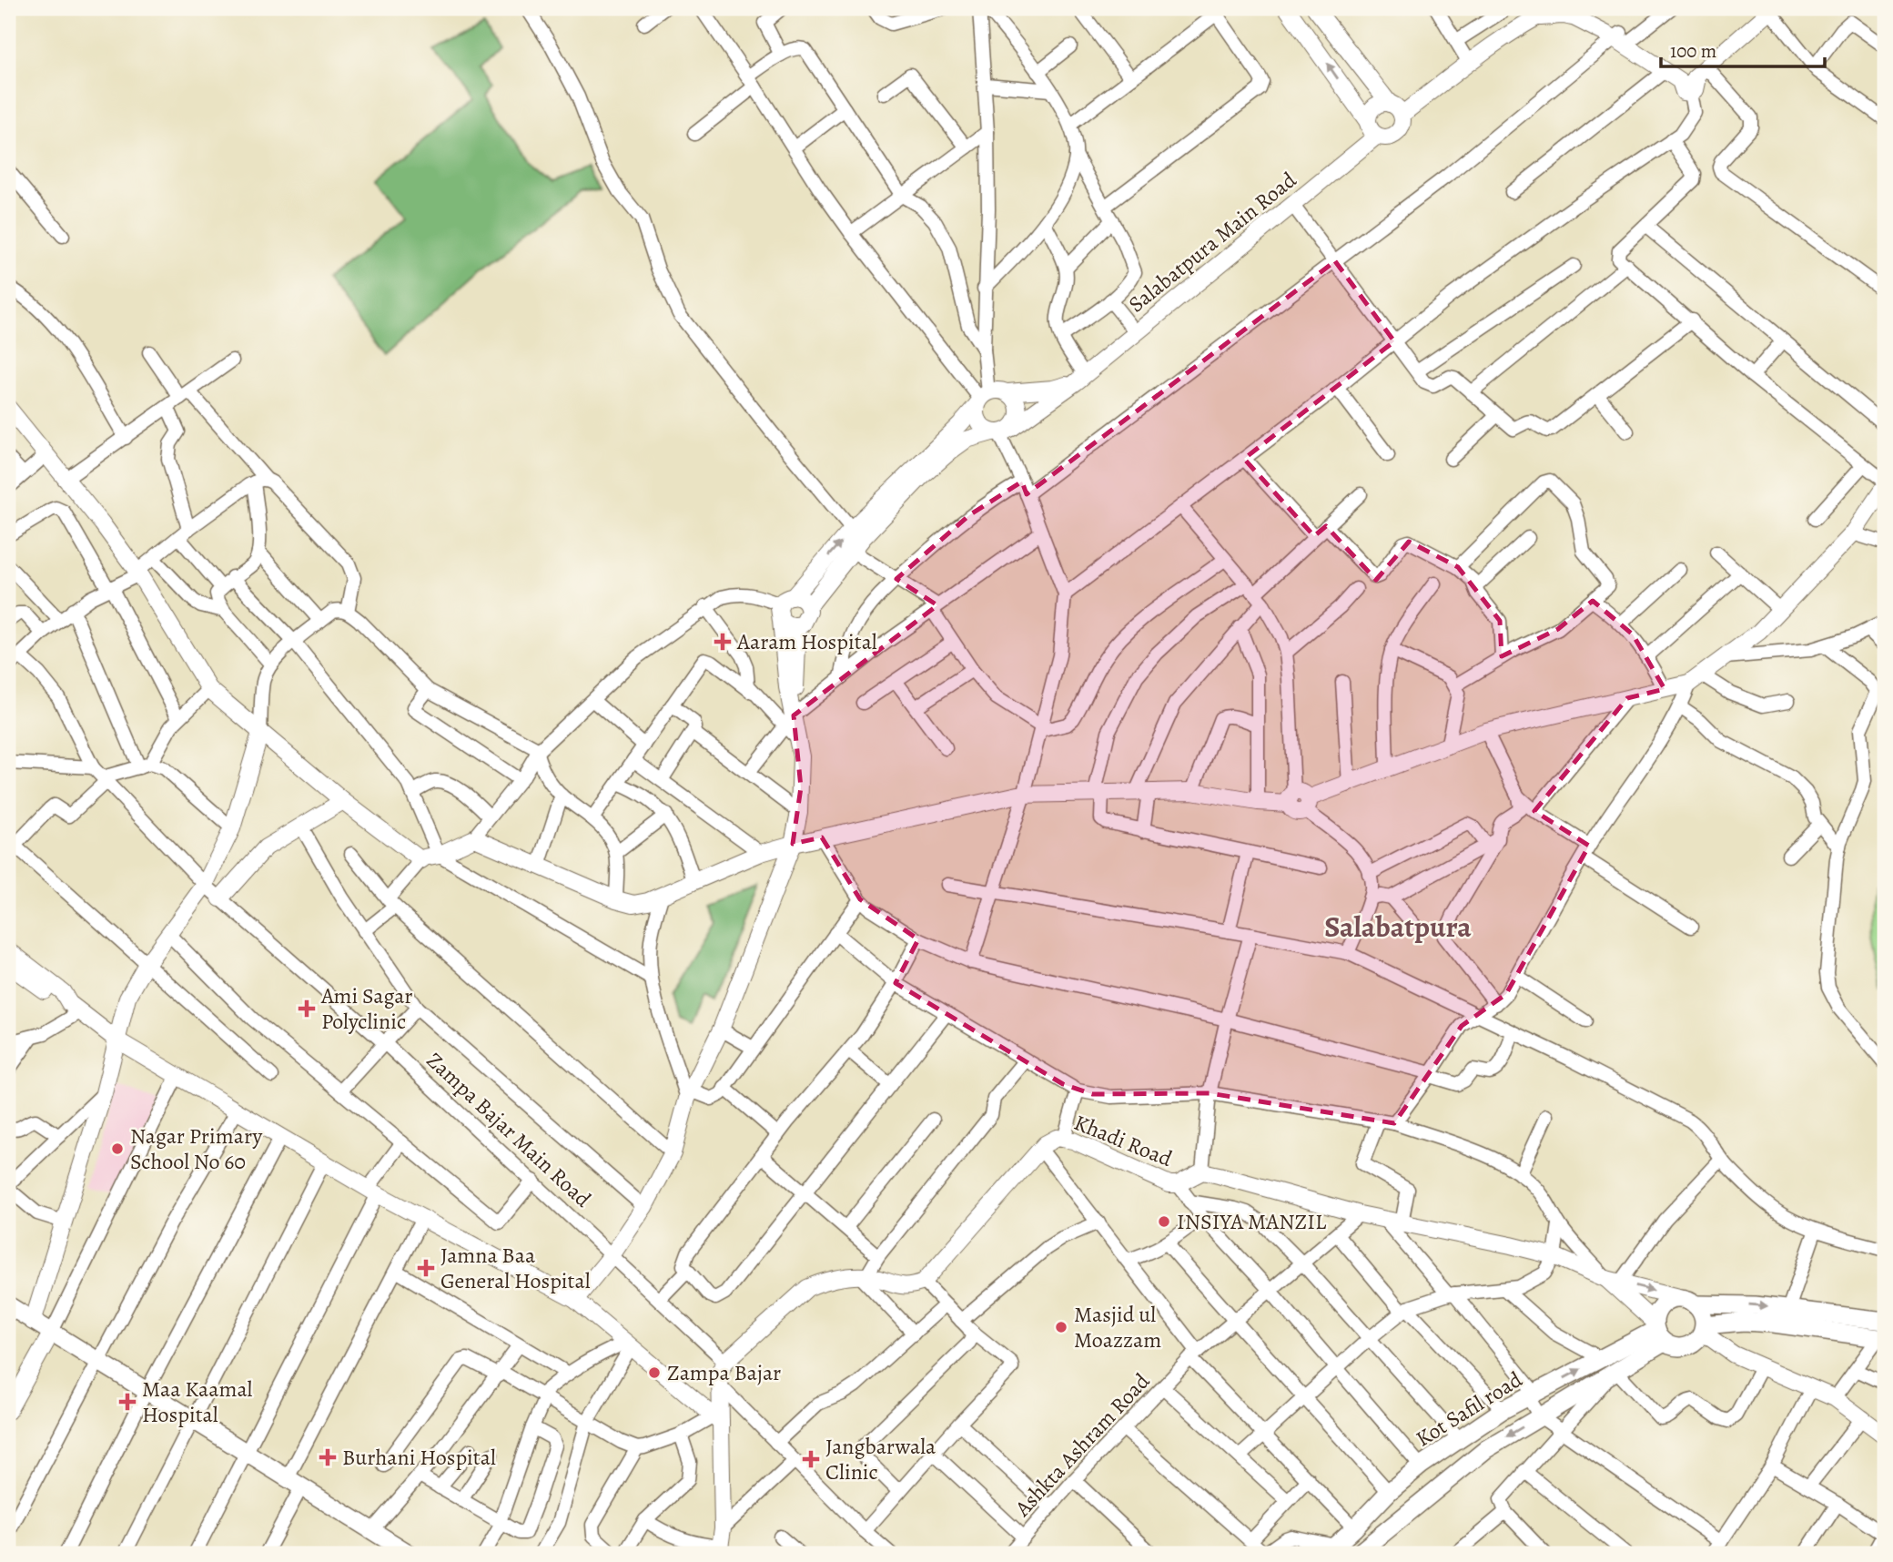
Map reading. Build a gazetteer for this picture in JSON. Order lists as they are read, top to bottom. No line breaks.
{"streets":{"main road":["Kot Safil road"],"street":["Salabatpura Main Road","Zampa Bajar Main Road","Khadi Road","Ashkta Ashram Road"]},"crossings":[["Khadi Road","Kot Safil road"],["Khadi Road","Ashkta Ashram Road"]],"districts":["Salabatpura"],"places":{"health":["Aaram Hospital","Ami Sagar Polyclinic","Jamna Baa General Hospital","Maa Kaamal Hospital","Burhani Hospital","Jangbarwala Clinic"],"other":["Nagar Primary School No 60","INSIYA MANZIL","Masjid ul Moazzam","Zampa Bajar"]},"scale_bar":"100 m"}
